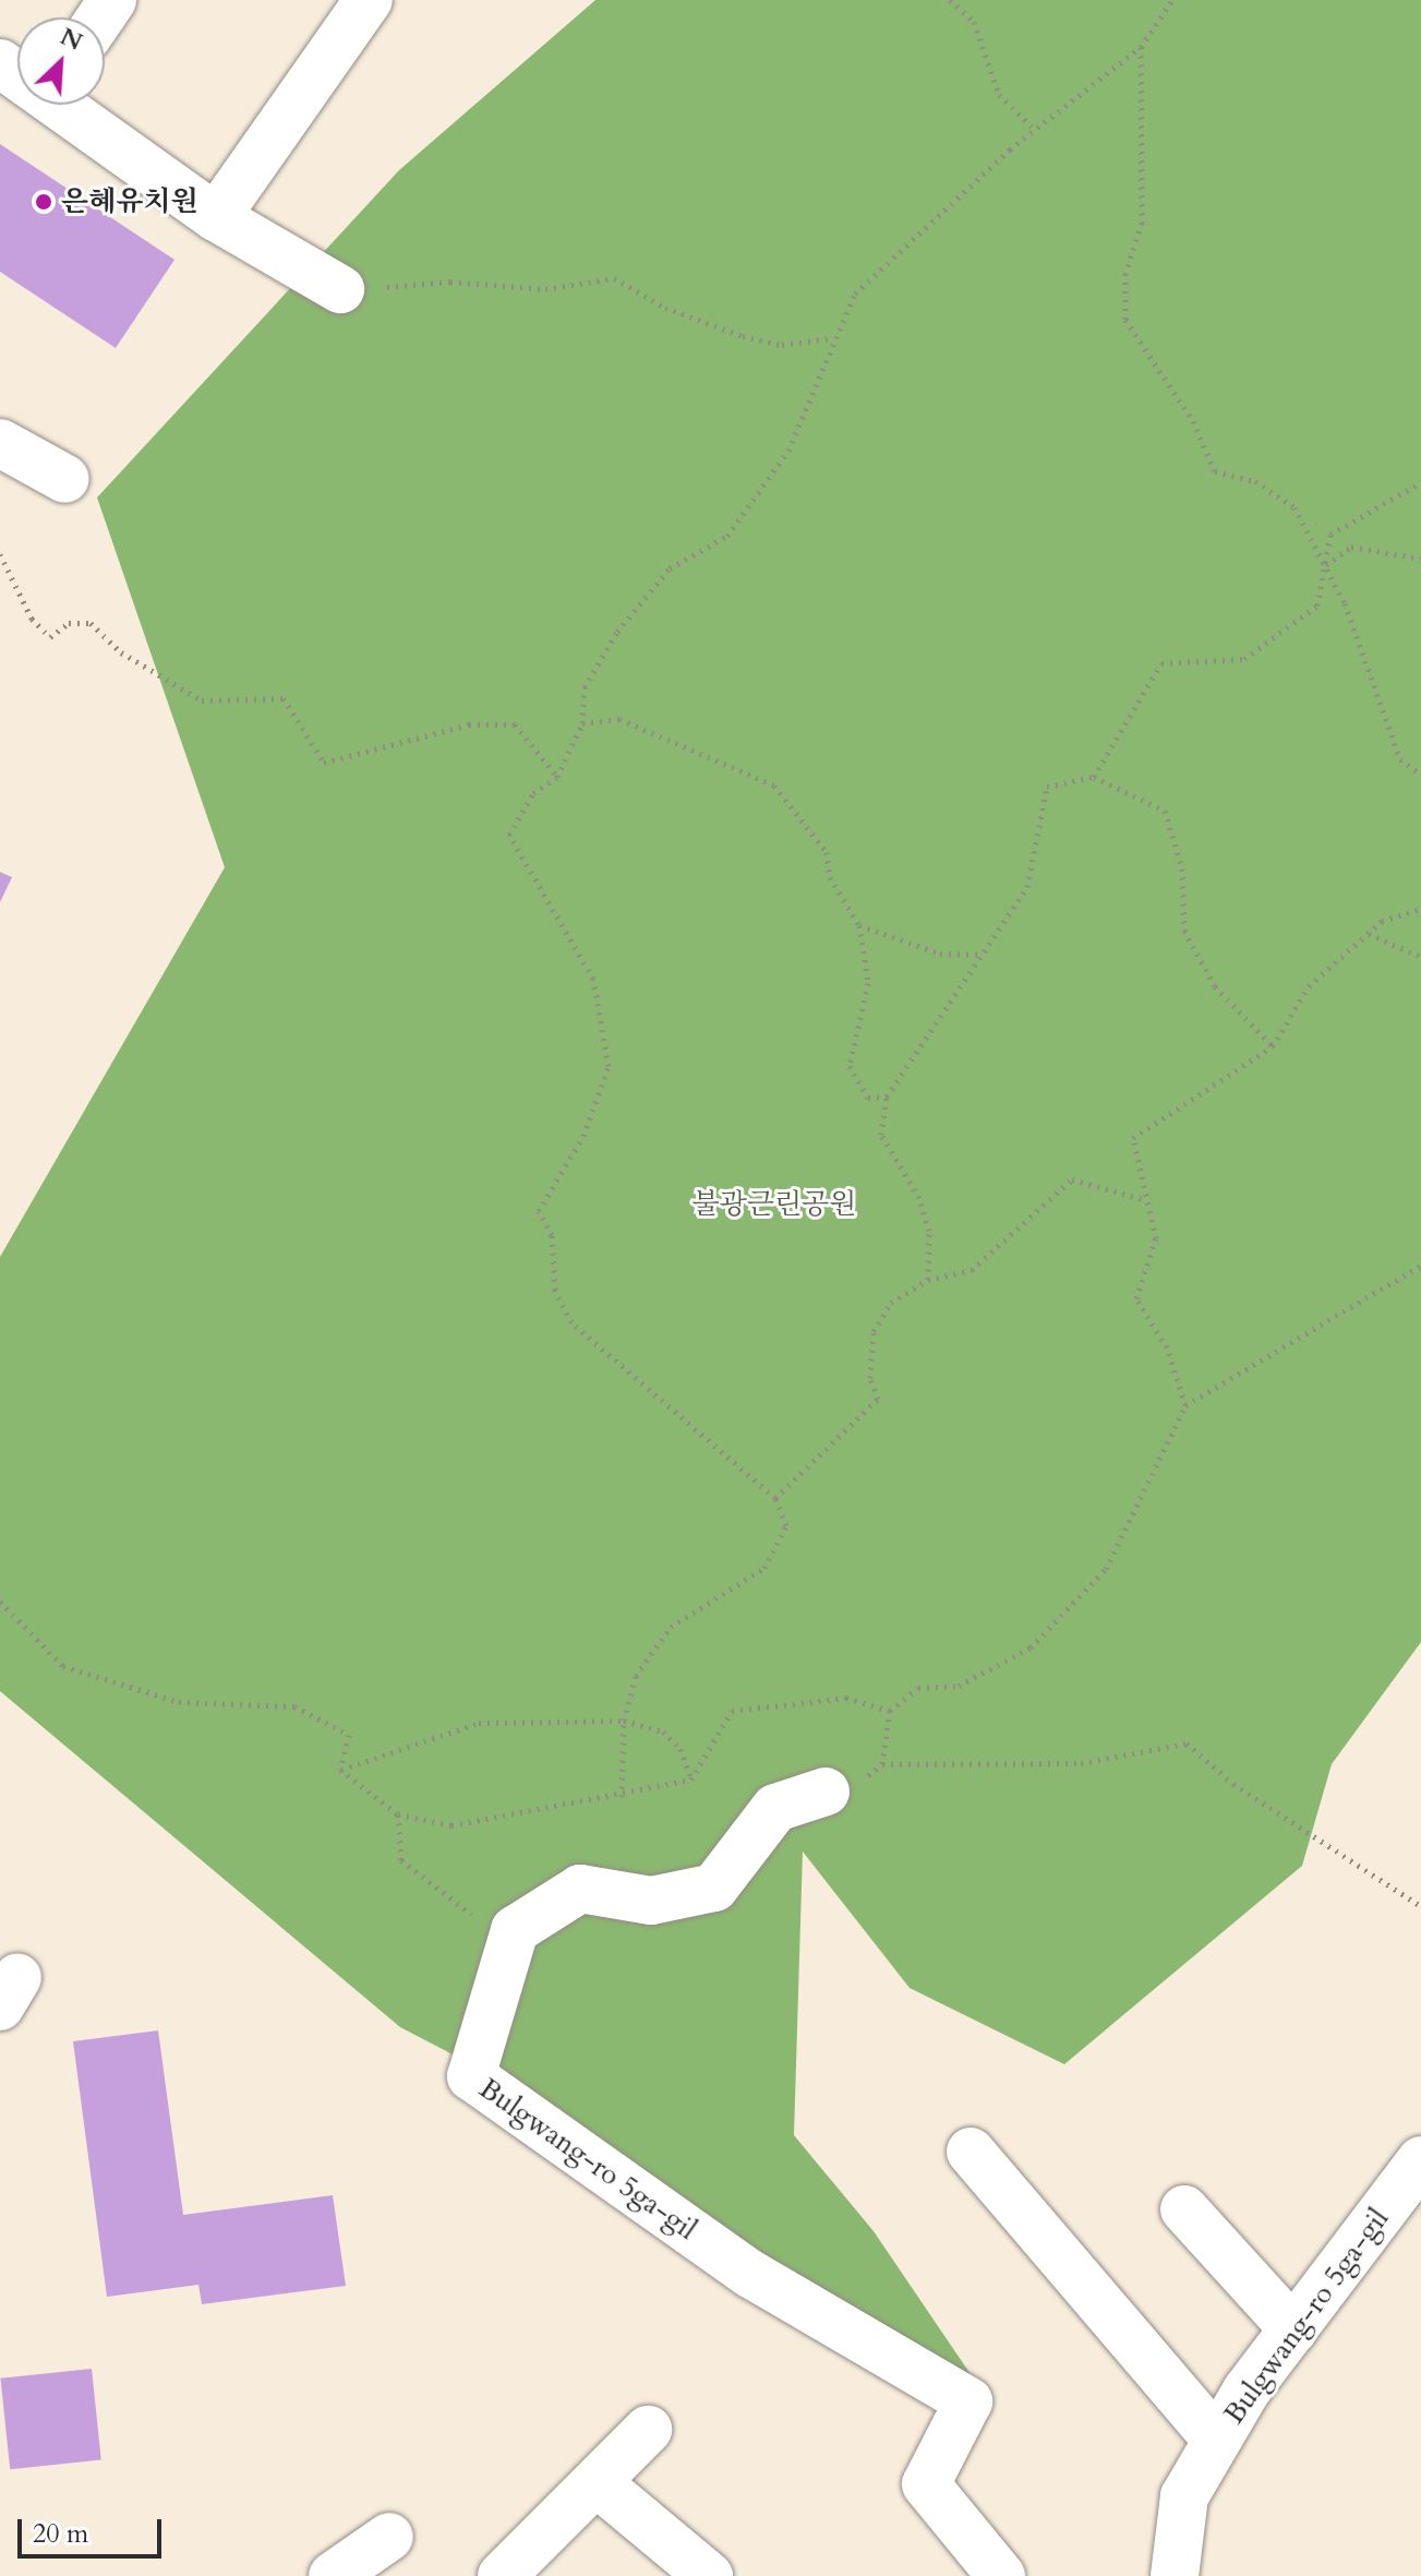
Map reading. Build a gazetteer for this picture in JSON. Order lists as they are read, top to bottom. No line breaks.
{"streets":{"street":["Bulgwang-ro 5ga-gil"]},"parks":["불광근린공원"],"places":["은혜유치원"],"scale_bar":"20 m","north":"top right"}
